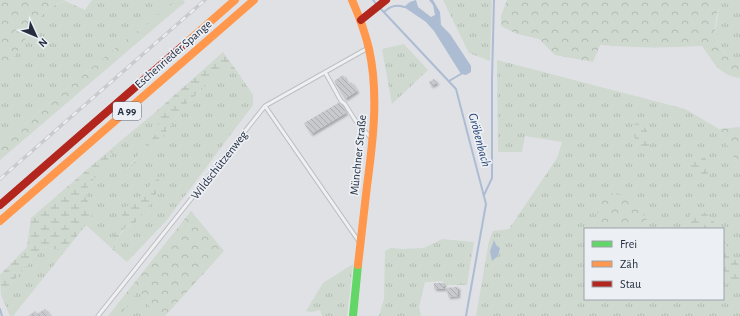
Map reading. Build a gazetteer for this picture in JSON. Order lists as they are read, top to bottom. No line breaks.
{"streets":{"main road":["Eschenrieder Spange","A 99","Münchner Straße"],"lane":["Wildschützenweg"]},"crossings":[["Münchner Straße","Wildschützenweg"]],"water":["Gröbenbach"],"legend":["Frei","Zäh","Stau"],"north":"bottom right"}
